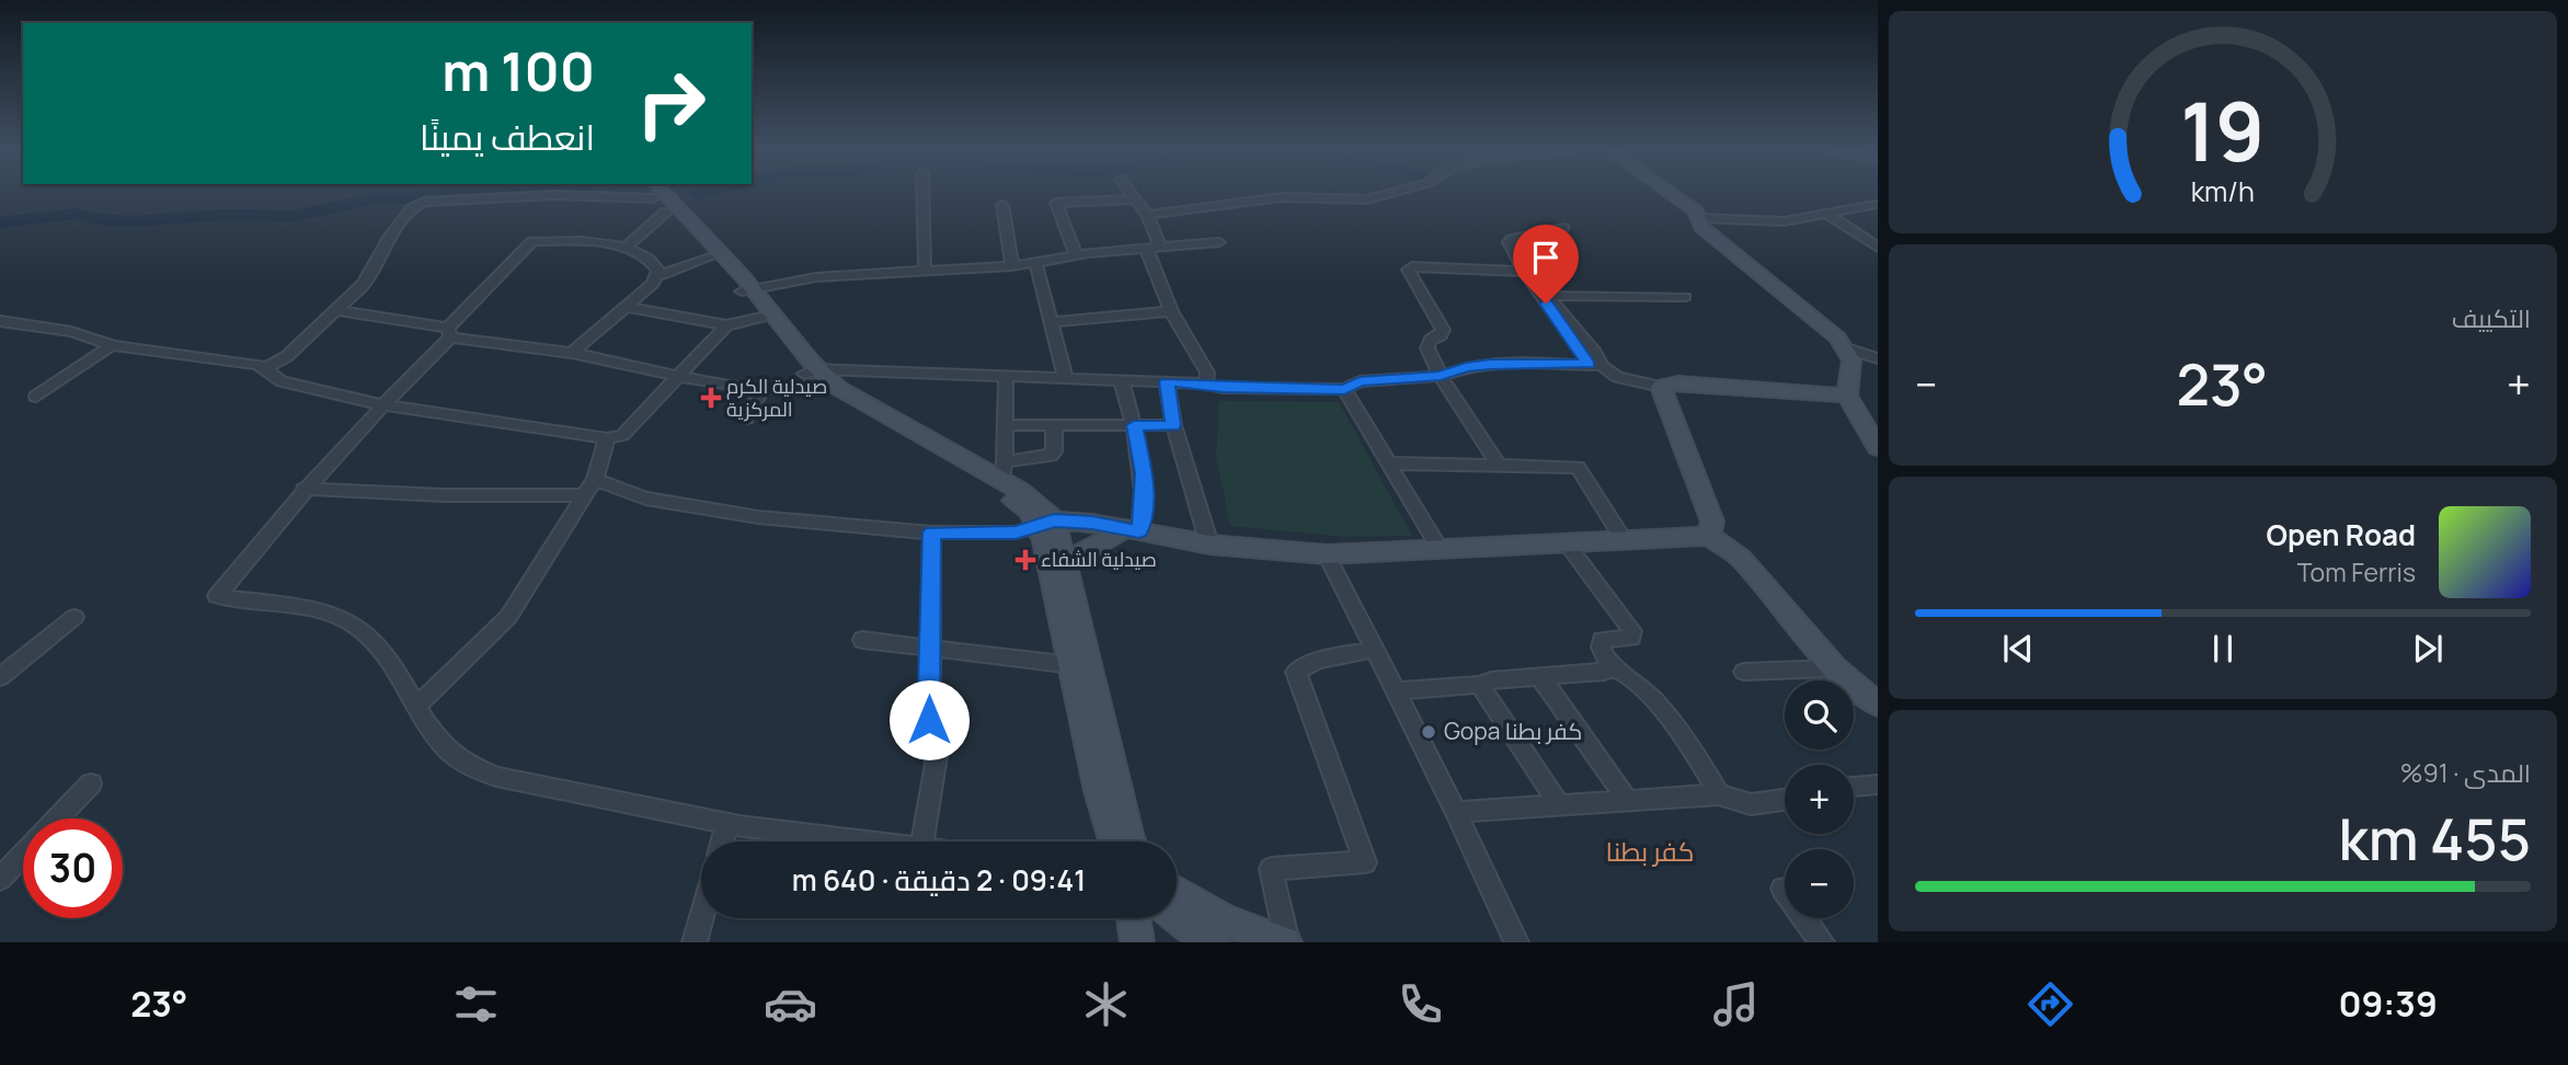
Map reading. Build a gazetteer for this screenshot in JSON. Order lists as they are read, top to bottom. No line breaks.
{"districts":["كفر بطنا"],"places":{"health":["صيدلية الكرم المركزية","صيدلية الشفاء"],"other":["Gopa كفر بطنا"]},"page":{"turn":["100 m","انعطف يمينًا"],"tile":["التكييف",["المدى · 91%","455 km"]],"heat":["−","23°","+"],"song":["Open Road","Tom Ferris"],"map_buttons":["+","−"],"limit":"30","trip":"09:41 · 2 دقيقة · 640 m","tabs":["09:39","23°"],"gauge":["19","km/h"]}}
